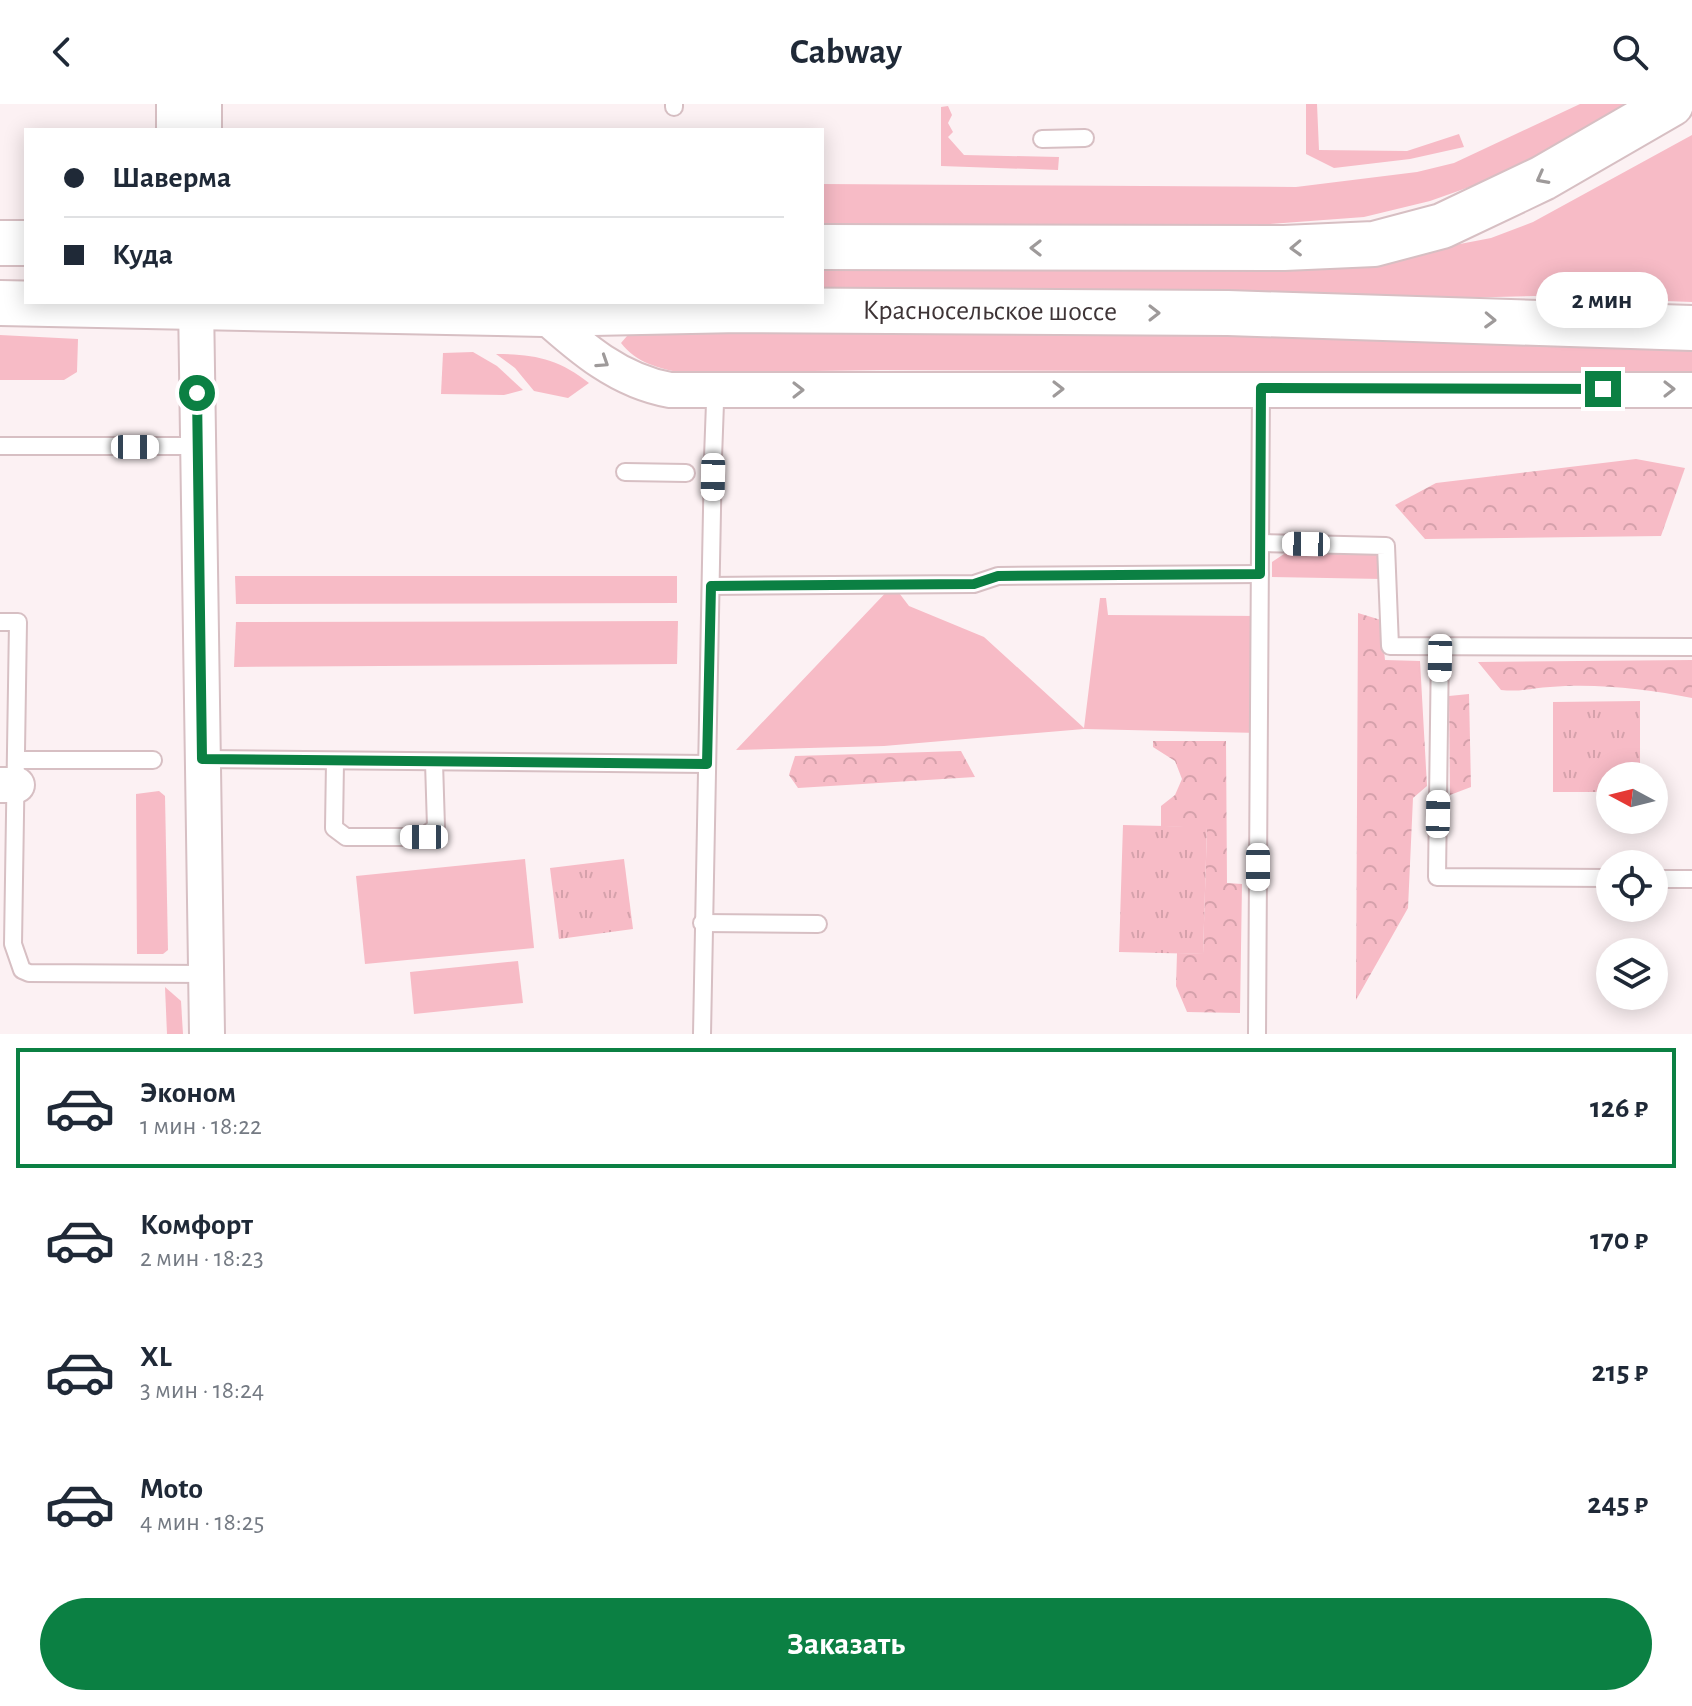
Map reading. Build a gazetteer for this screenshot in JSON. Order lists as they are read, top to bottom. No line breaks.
{"streets":{"main road":["Красносельское шоссе"]},"north":"left","page":{"header":"Cabway","banner":["Шаверма","Куда"],"bubble":"2 мин","list":[{"name":"Эконом","note":"1 мин · 18:22","value":"126 ₽"},{"name":"Комфорт","note":"2 мин · 18:23","value":"170 ₽"},{"name":"XL","note":"3 мин · 18:24","value":"215 ₽"},{"name":"Moto","note":"4 мин · 18:25","value":"245 ₽"}],"buttons":"Заказать"}}
